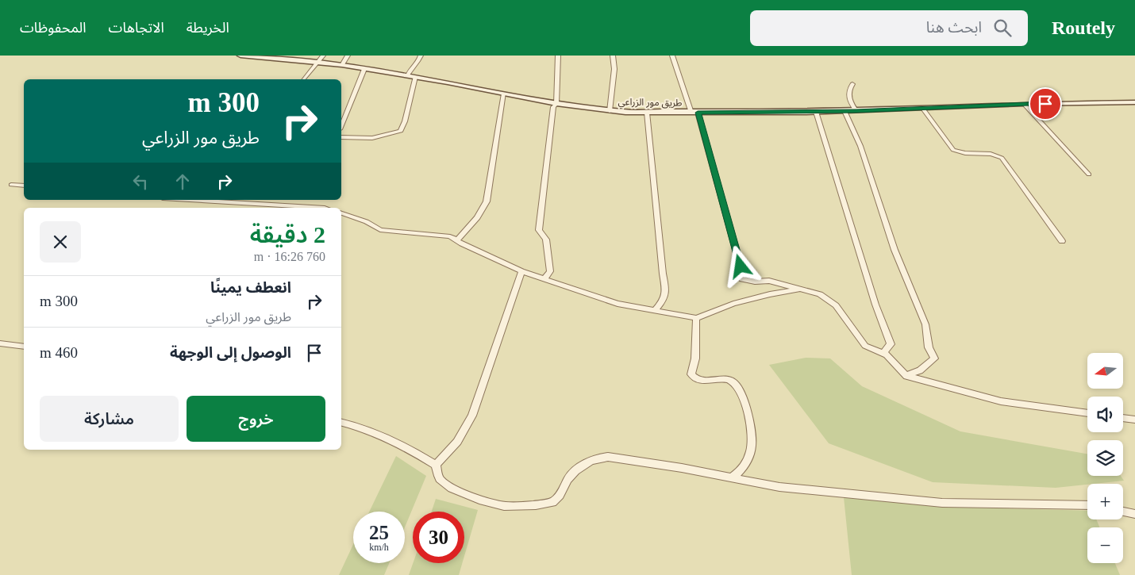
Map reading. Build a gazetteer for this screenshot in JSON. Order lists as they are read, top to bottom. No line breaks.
{"streets":{"street":["طريق مور الزراعي"]},"north":"left","page":{"header":"Routely","search":"ابحث هنا","nav":["الخريطة","الاتجاهات","المحفوظات"],"turn":["300 m","طريق مور الزراعي"],"heading":["2 دقيقة","760 m · 16:26"],"list":[{"name":"انعطف يمينًا","note":"طريق مور الزراعي","value":"300 m"},{"name":"الوصول إلى الوجهة","value":"460 m"}],"map_buttons":["+","−"],"buttons":["خروج","مشاركة"],"speed":"25 km/h","limit":"30"}}
